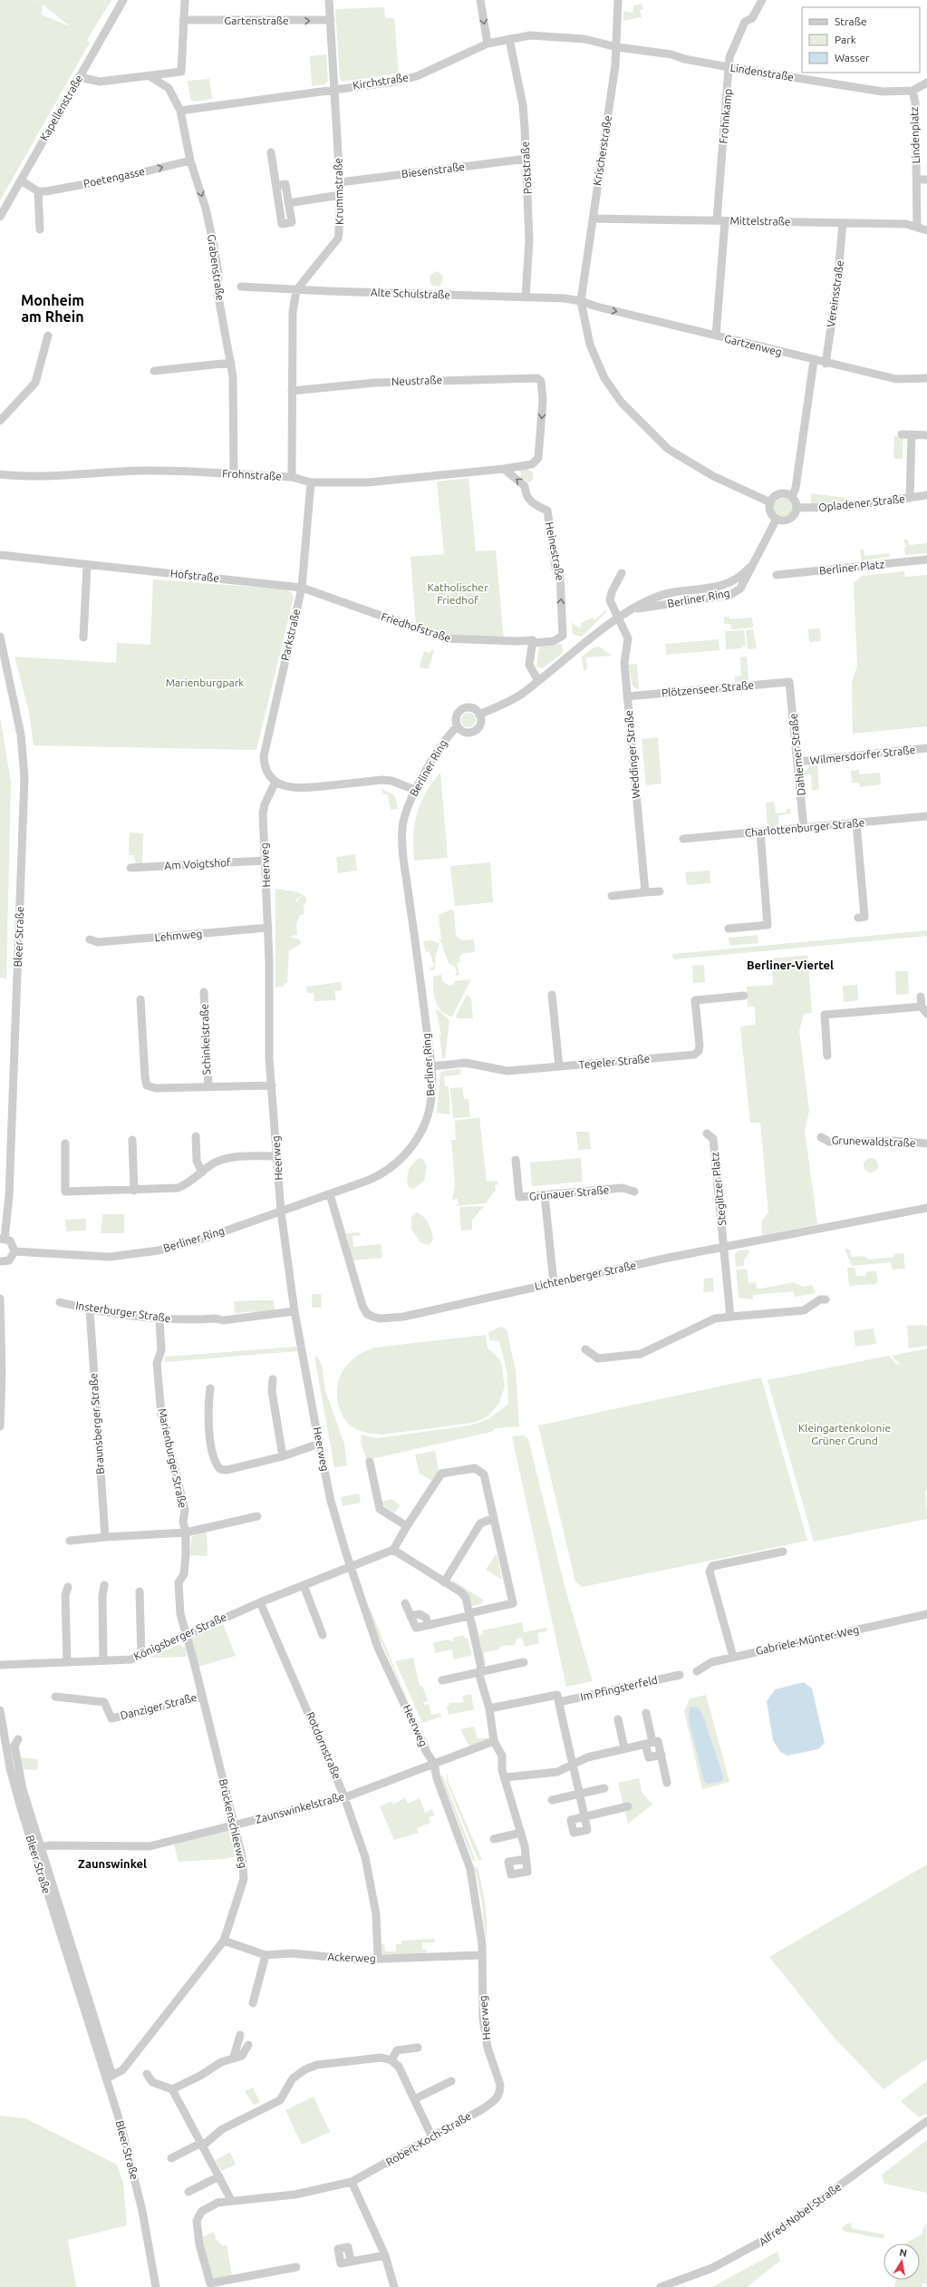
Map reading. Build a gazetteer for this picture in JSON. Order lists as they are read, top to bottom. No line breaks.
{"streets":{"street":["Gartenstraße","Lindenstraße","Kirchstraße","Kapellenstraße","Frohnkamp","Lindenplatz","Krischerstraße","Poststraße","Biesenstraße","Poetengasse","Krummstraße","Mittelstraße","Grabenstraße","Alte Schulstraße","Vereinsstraße","Gartzenweg","Neustraße","Frohnstraße","Opladener Straße","Heinestraße","Berliner Platz","Hofstraße","Berliner Ring","Friedhofstraße","Parkstraße","Plötzenseer Straße","Weddinger Straße","Dahlemer Straße","Wilmersdorfer Straße","Charlottenburger Straße","Am Voigtshof","Heerweg","Lehmweg","Bleer Straße","Schinkelstraße","Tegeler Straße","Grunewaldstraße","Steglitzer Platz","Grünauer Straße","Lichtenberger Straße","Insterburger Straße","Braunsberger Straße","Marienburger Straße","Königsberger Straße","Gabriele-Münter-Weg","Im Pfingsterfeld","Danziger Straße","Rotdornstraße","Zaunswinkelstraße","Brückenschleeweg","Ackerweg","Robert-Koch-Straße","Alfred-Nobel-Straße"]},"crossings":[["Gartenstraße","Krummstraße"],["Lindenstraße","Kirchstraße"],["Lindenstraße","Frohnkamp"],["Lindenstraße","Lindenplatz"],["Lindenstraße","Krischerstraße"],["Kirchstraße","Krischerstraße"],["Kirchstraße","Poststraße"],["Kirchstraße","Krummstraße"],["Kirchstraße","Grabenstraße"],["Frohnkamp","Mittelstraße"],["Lindenplatz","Mittelstraße"],["Krischerstraße","Mittelstraße"],["Krischerstraße","Alte Schulstraße"],["Krischerstraße","Gartzenweg"],["Krischerstraße","Opladener Straße"],["Krischerstraße","Berliner Ring"],["Poststraße","Biesenstraße"],["Poststraße","Alte Schulstraße"],["Biesenstraße","Krummstraße"],["Poetengasse","Grabenstraße"],["Krummstraße","Alte Schulstraße"],["Krummstraße","Neustraße"],["Krummstraße","Frohnstraße"],["Mittelstraße","Vereinsstraße"],["Grabenstraße","Frohnstraße"],["Alte Schulstraße","Gartzenweg"],["Vereinsstraße","Gartzenweg"],["Neustraße","Frohnstraße"],["Frohnstraße","Heinestraße"],["Frohnstraße","Parkstraße"],["Opladener Straße","Berliner Ring"],["Heinestraße","Friedhofstraße"],["Hofstraße","Friedhofstraße"],["Hofstraße","Parkstraße"],["Berliner Ring","Weddinger Straße"],["Berliner Ring","Heerweg"],["Berliner Ring","Tegeler Straße"],["Berliner Ring","Lichtenberger Straße"],["Friedhofstraße","Parkstraße"],["Parkstraße","Heerweg"],["Plötzenseer Straße","Weddinger Straße"],["Plötzenseer Straße","Dahlemer Straße"],["Dahlemer Straße","Wilmersdorfer Straße"],["Dahlemer Straße","Charlottenburger Straße"],["Am Voigtshof","Heerweg"],["Heerweg","Lehmweg"],["Heerweg","Insterburger Straße"],["Heerweg","Königsberger Straße"],["Heerweg","Zaunswinkelstraße"],["Heerweg","Ackerweg"],["Heerweg","Robert-Koch-Straße"],["Bleer Straße","Zaunswinkelstraße"],["Bleer Straße","Brückenschleeweg"],["Steglitzer Platz","Lichtenberger Straße"],["Insterburger Straße","Braunsberger Straße"],["Insterburger Straße","Marienburger Straße"],["Marienburger Straße","Königsberger Straße"],["Marienburger Straße","Brückenschleeweg"],["Königsberger Straße","Rotdornstraße"],["Königsberger Straße","Brückenschleeweg"],["Danziger Straße","Brückenschleeweg"],["Rotdornstraße","Zaunswinkelstraße"],["Rotdornstraße","Ackerweg"],["Zaunswinkelstraße","Brückenschleeweg"],["Brückenschleeweg","Ackerweg"]],"one_way":["Gartenstraße","Poetengasse","Grabenstraße","Gartzenweg","Heinestraße"],"districts":["Monheim am Rhein","Berliner-Viertel","Zaunswinkel"],"parks":["Katholischer Friedhof","Marienburgpark","Kleingartenkolonie Grüner Grund"],"legend":["Straße","Park","Wasser"],"north":"top"}
